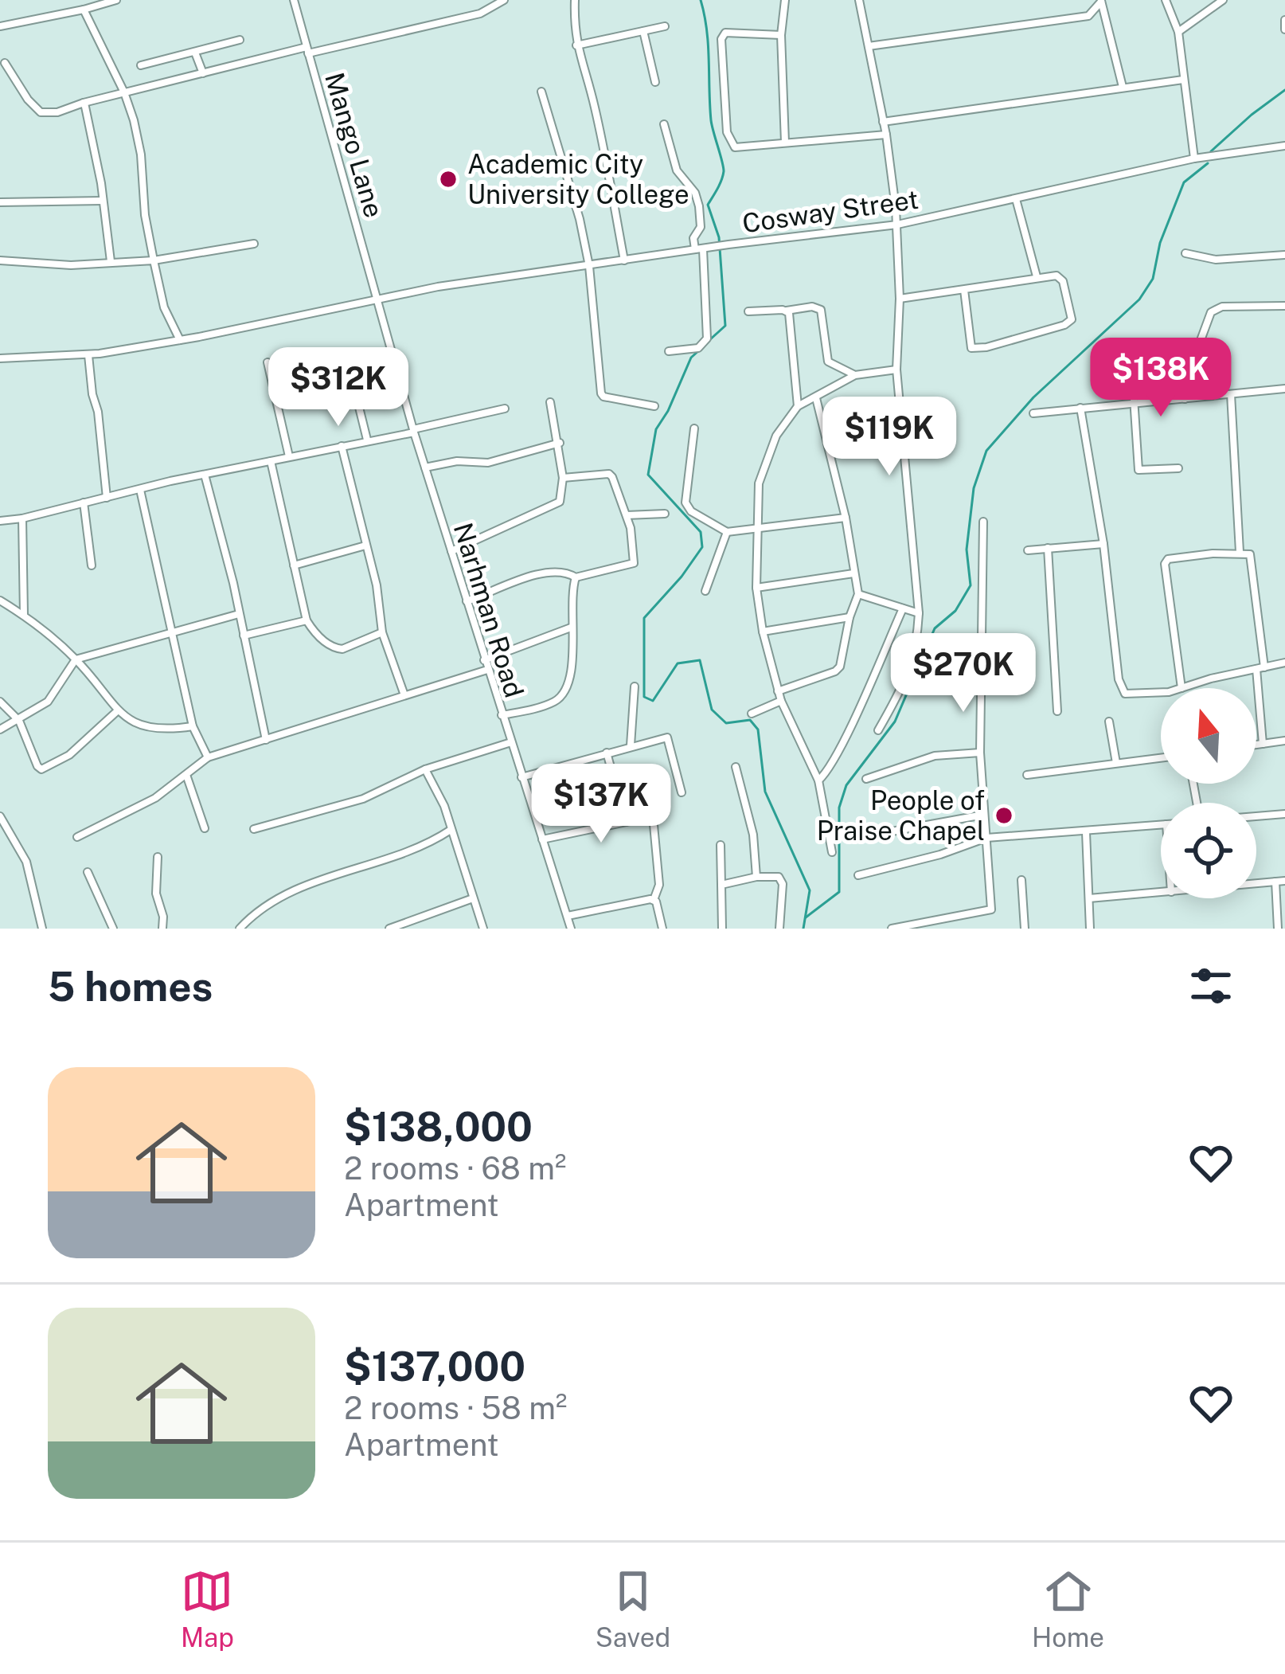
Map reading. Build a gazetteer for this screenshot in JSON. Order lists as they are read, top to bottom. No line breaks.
{"streets":{"street":["Mango Lane","Cosway Street","Narhman Road"]},"crossings":[["Mango Lane","Cosway Street"],["Mango Lane","Narhman Road"],["Cosway Street","Narhman Road"]],"places":["Academic City University College","People of Praise Chapel"],"north":"top","page":{"price":["$138K","$312K","$119K","$270K","$137K"],"heading":"5 homes","list":[{"name":"$138,000","note":"2 rooms · 68 m² · Apartment"},{"name":"$137,000","note":"2 rooms · 58 m² · Apartment"}],"tabs":["Map","Saved","Home"]}}
